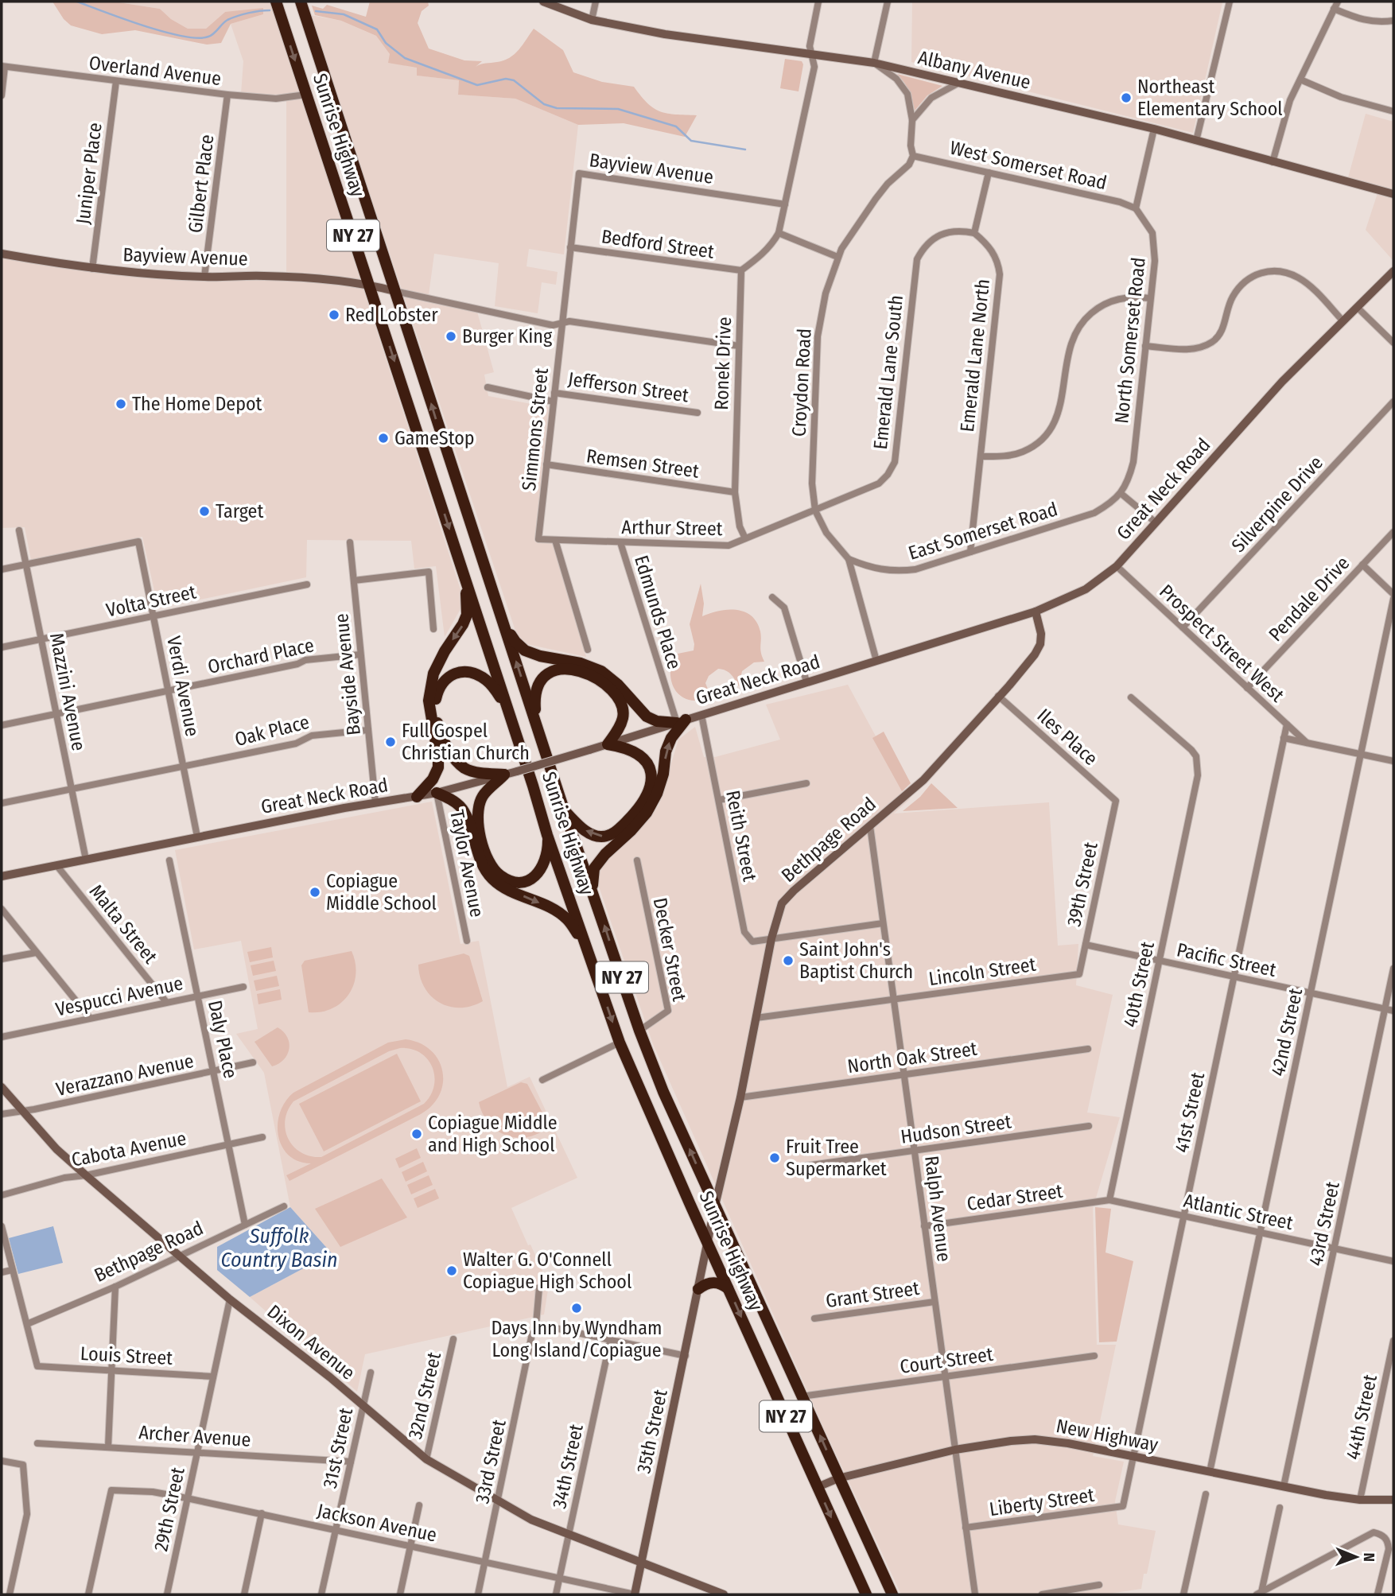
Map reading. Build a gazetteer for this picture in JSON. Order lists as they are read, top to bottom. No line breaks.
{"streets":{"highway":["Sunrise Highway","NY 27"],"main road":["Albany Avenue","Bayview Avenue","Great Neck Road","Bethpage Road","Dixon Avenue","35th Street","New Highway"],"street":["Overland Avenue","West Somerset Road","Juniper Place","Gilbert Place","Bedford Street","North Somerset Road","Emerald Lane North","Ronek Drive","Emerald Lane South","Croydon Road","Jefferson Street","Simmons Street","Remsen Street","Silverpine Drive","Arthur Street","East Somerset Road","Pendale Drive","Volta Street","Edmunds Place","Prospect Street West","Orchard Place","Bayside Avenue","Verdi Avenue","Mazzini Avenue","Oak Place","Iles Place","Reith Street","Taylor Avenue","39th Street","Malta Street","Decker Street","Pacific Street","Lincoln Street","40th Street","Vespucci Avenue","42nd Street","Daly Place","North Oak Street","Verazzano Avenue","41st Street","Hudson Street","Cabota Avenue","Cedar Street","Ralph Avenue","Atlantic Street","43rd Street","Grant Street","Louis Street","Court Street","32nd Street","44th Street","Archer Avenue","31st Street","33rd Street","34th Street","Liberty Street","29th Street","Jackson Avenue"]},"crossings":[["Overland Avenue","Sunrise Highway"],["Overland Avenue","Juniper Place"],["Overland Avenue","Gilbert Place"],["Sunrise Highway","Bayview Avenue"],["Sunrise Highway","Bethpage Road"],["Sunrise Highway","Decker Street"],["Sunrise Highway","Court Street"],["Sunrise Highway","35th Street"],["Sunrise Highway","New Highway"],["West Somerset Road","North Somerset Road"],["West Somerset Road","Croydon Road"],["Bayview Avenue","Juniper Place"],["Bayview Avenue","Gilbert Place"],["Bayview Avenue","Bedford Street"],["Bayview Avenue","Simmons Street"],["Bedford Street","Ronek Drive"],["North Somerset Road","East Somerset Road"],["Emerald Lane North","Emerald Lane South"],["Emerald Lane North","East Somerset Road"],["Ronek Drive","Remsen Street"],["Ronek Drive","Arthur Street"],["Emerald Lane South","Croydon Road"],["Emerald Lane South","Arthur Street"],["Croydon Road","Great Neck Road"],["Croydon Road","Arthur Street"],["Croydon Road","East Somerset Road"],["Jefferson Street","Simmons Street"],["Simmons Street","Remsen Street"],["Simmons Street","Arthur Street"],["Great Neck Road","Edmunds Place"],["Great Neck Road","Prospect Street West"],["Great Neck Road","Bayside Avenue"],["Great Neck Road","Verdi Avenue"],["Great Neck Road","Mazzini Avenue"],["Great Neck Road","Reith Street"],["Great Neck Road","Bethpage Road"],["Great Neck Road","Taylor Avenue"],["Great Neck Road","Malta Street"],["Silverpine Drive","Prospect Street West"],["Arthur Street","Edmunds Place"],["Pendale Drive","Prospect Street West"],["Volta Street","Verdi Avenue"],["Volta Street","Mazzini Avenue"],["Prospect Street West","41st Street"],["Orchard Place","Bayside Avenue"],["Orchard Place","Verdi Avenue"],["Orchard Place","Mazzini Avenue"],["Bayside Avenue","Oak Place"],["Verdi Avenue","Mazzini Avenue"],["Verdi Avenue","Oak Place"],["Mazzini Avenue","Oak Place"],["Iles Place","Bethpage Road"],["Iles Place","39th Street"],["Reith Street","Bethpage Road"],["Bethpage Road","Lincoln Street"],["Bethpage Road","Daly Place"],["Bethpage Road","North Oak Street"],["Bethpage Road","Ralph Avenue"],["Bethpage Road","Dixon Avenue"],["Bethpage Road","Louis Street"],["Bethpage Road","35th Street"],["39th Street","Pacific Street"],["39th Street","Lincoln Street"],["Malta Street","Vespucci Avenue"],["Pacific Street","40th Street"],["Pacific Street","42nd Street"],["Pacific Street","41st Street"],["Pacific Street","43rd Street"],["Lincoln Street","Ralph Avenue"],["40th Street","Cedar Street"],["40th Street","Atlantic Street"],["Vespucci Avenue","Daly Place"],["42nd Street","Atlantic Street"],["42nd Street","New Highway"],["Daly Place","Verazzano Avenue"],["Daly Place","Cabota Avenue"],["North Oak Street","Ralph Avenue"],["Verazzano Avenue","Dixon Avenue"],["41st Street","Atlantic Street"],["41st Street","New Highway"],["41st Street","Liberty Street"],["Hudson Street","Ralph Avenue"],["Cabota Avenue","Dixon Avenue"],["Cedar Street","Ralph Avenue"],["Cedar Street","Atlantic Street"],["Ralph Avenue","Grant Street"],["Ralph Avenue","Court Street"],["Ralph Avenue","New Highway"],["Ralph Avenue","Liberty Street"],["Atlantic Street","43rd Street"],["43rd Street","New Highway"],["Dixon Avenue","32nd Street"],["Dixon Avenue","35th Street"],["Dixon Avenue","31st Street"],["Dixon Avenue","33rd Street"],["Dixon Avenue","34th Street"],["Dixon Avenue","29th Street"],["Louis Street","29th Street"],["44th Street","New Highway"],["35th Street","Jackson Avenue"],["Archer Avenue","31st Street"],["Archer Avenue","29th Street"],["31st Street","Jackson Avenue"],["33rd Street","Jackson Avenue"],["34th Street","Jackson Avenue"],["29th Street","Jackson Avenue"]],"water":["Suffolk Country Basin"],"places":["Northeast Elementary School","Red Lobster","Burger King","The Home Depot","GameStop","Target","Full Gospel Christian Church","Copiague Middle School","Saint John's Baptist Church","Copiague Middle and High School","Fruit Tree Supermarket","Walter G. O'Connell Copiague High School","Days Inn by Wyndham Long Island/Copiague"],"north":"right"}
